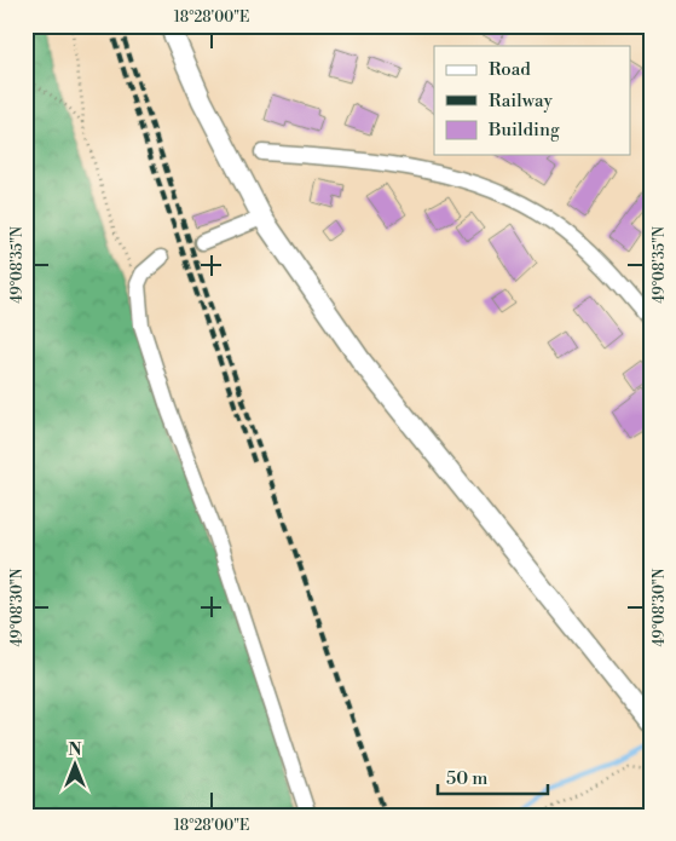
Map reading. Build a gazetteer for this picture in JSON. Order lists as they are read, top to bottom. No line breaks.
{"legend":["Road","Railway","Building"],"scale_bar":"50 m","north":"top","coordinates":["18°28'00\"E","49°08'35\"N","49°08'30\"N"]}
